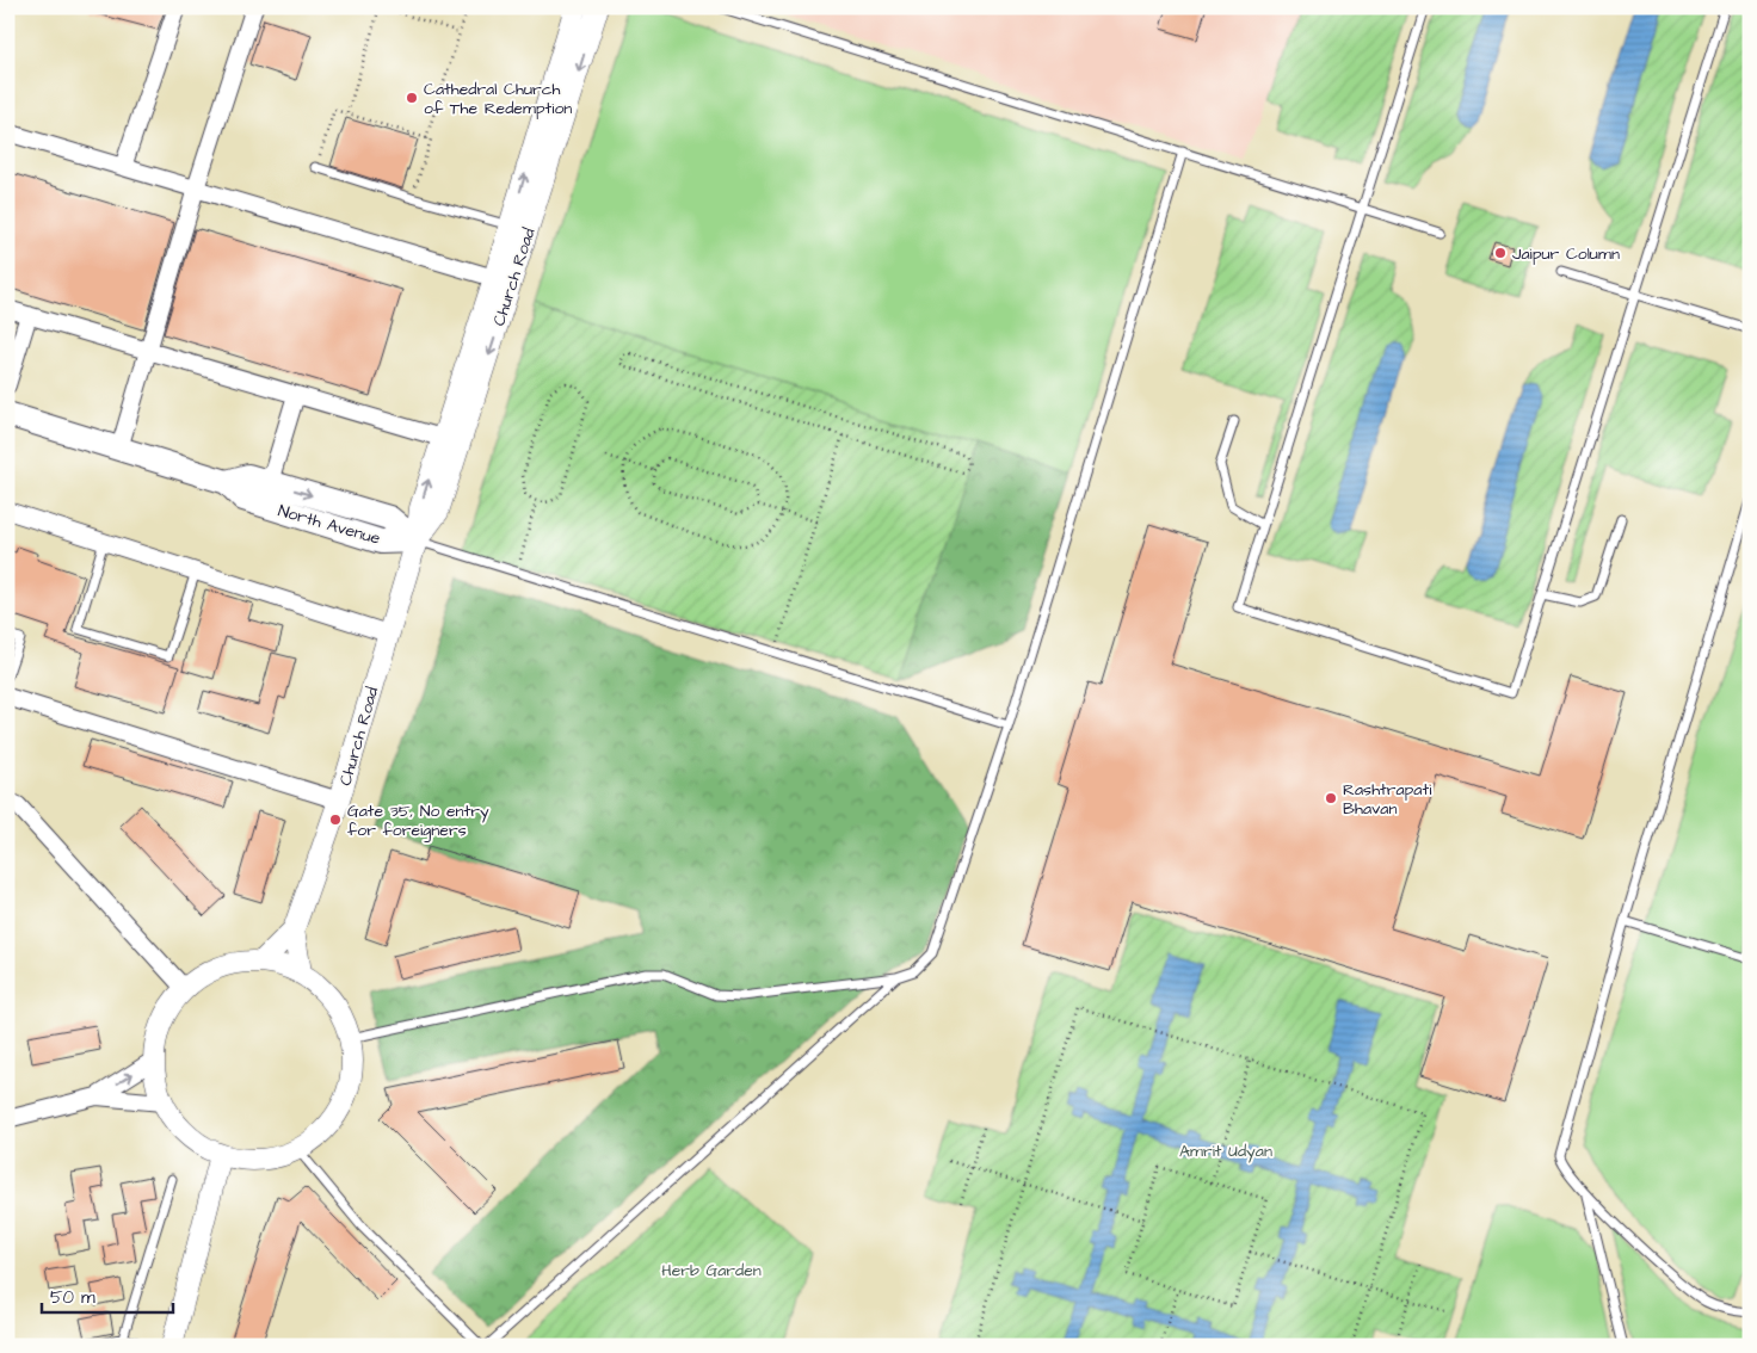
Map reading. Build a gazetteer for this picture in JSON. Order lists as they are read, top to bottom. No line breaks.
{"streets":{"main road":["North Avenue"],"street":["Church Road"]},"crossings":[["Church Road","North Avenue"]],"parks":["Amrit Udyan","Herb Garden"],"places":["Cathedral Church of The Redemption","Jaipur Column","Rashtrapati Bhavan","Gate 35, No entry for foreigners"],"scale_bar":"50 m"}
